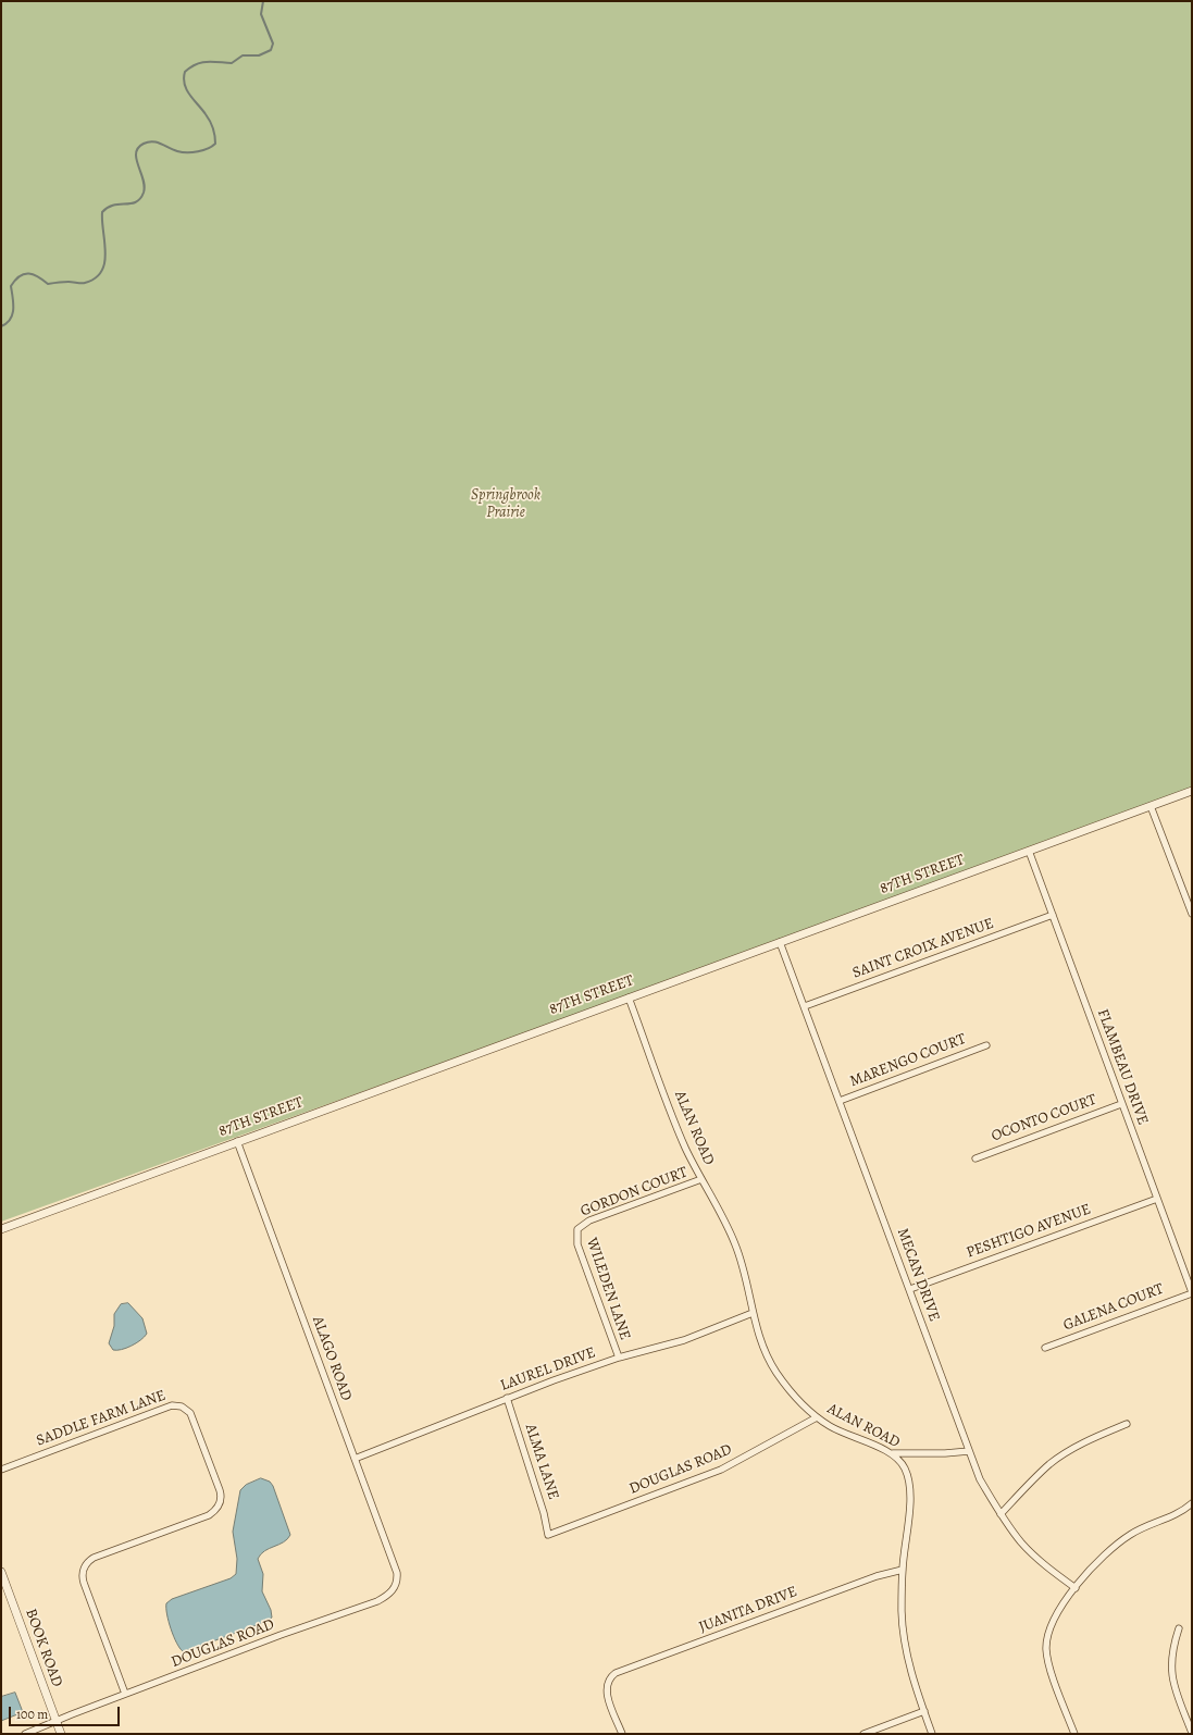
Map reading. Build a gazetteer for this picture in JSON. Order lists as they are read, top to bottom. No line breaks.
{"streets":{"street":["87TH STREET","SAINT CROIX AVENUE","MARENGO COURT","FLAMBEAU DRIVE","OCONTO COURT","ALAN ROAD","GORDON COURT","PESHTIGO AVENUE","MECAN DRIVE","WILEDEN LANE","GALENA COURT","ALAGO ROAD","LAUREL DRIVE","SADDLE FARM LANE","ALMA LANE","DOUGLAS ROAD","JUANITA DRIVE","BOOK ROAD"]},"crossings":[["87TH STREET","FLAMBEAU DRIVE"],["87TH STREET","ALAN ROAD"],["87TH STREET","MECAN DRIVE"],["87TH STREET","ALAGO ROAD"],["SAINT CROIX AVENUE","FLAMBEAU DRIVE"],["SAINT CROIX AVENUE","MECAN DRIVE"],["MARENGO COURT","MECAN DRIVE"],["FLAMBEAU DRIVE","OCONTO COURT"],["FLAMBEAU DRIVE","PESHTIGO AVENUE"],["FLAMBEAU DRIVE","GALENA COURT"],["ALAN ROAD","GORDON COURT"],["ALAN ROAD","LAUREL DRIVE"],["ALAN ROAD","DOUGLAS ROAD"],["ALAN ROAD","JUANITA DRIVE"],["GORDON COURT","WILEDEN LANE"],["PESHTIGO AVENUE","MECAN DRIVE"],["WILEDEN LANE","LAUREL DRIVE"],["ALAGO ROAD","LAUREL DRIVE"],["ALAGO ROAD","DOUGLAS ROAD"],["LAUREL DRIVE","ALMA LANE"],["SADDLE FARM LANE","DOUGLAS ROAD"],["ALMA LANE","DOUGLAS ROAD"],["DOUGLAS ROAD","BOOK ROAD"]],"parks":["Springbrook Prairie"],"scale_bar":"100 m"}
